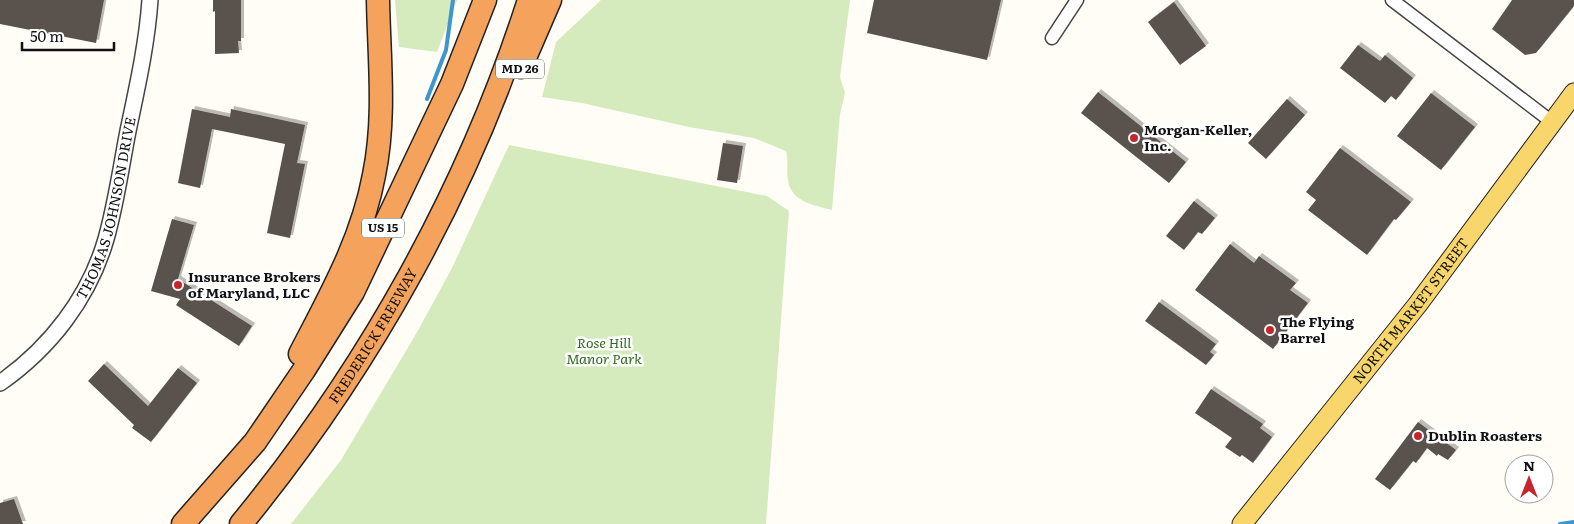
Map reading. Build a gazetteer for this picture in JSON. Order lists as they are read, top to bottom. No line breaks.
{"streets":{"highway":["MD 26","US 15","FREDERICK FREEWAY"],"main road":["NORTH MARKET STREET"],"street":["THOMAS JOHNSON DRIVE"]},"crossings":[["MD 26","FREDERICK FREEWAY"]],"parks":["Rose Hill Manor Park"],"places":["Morgan-Keller, Inc.","Insurance Brokers of Maryland, LLC","The Flying Barrel","Dublin Roasters"],"scale_bar":"50 m","north":"top"}
